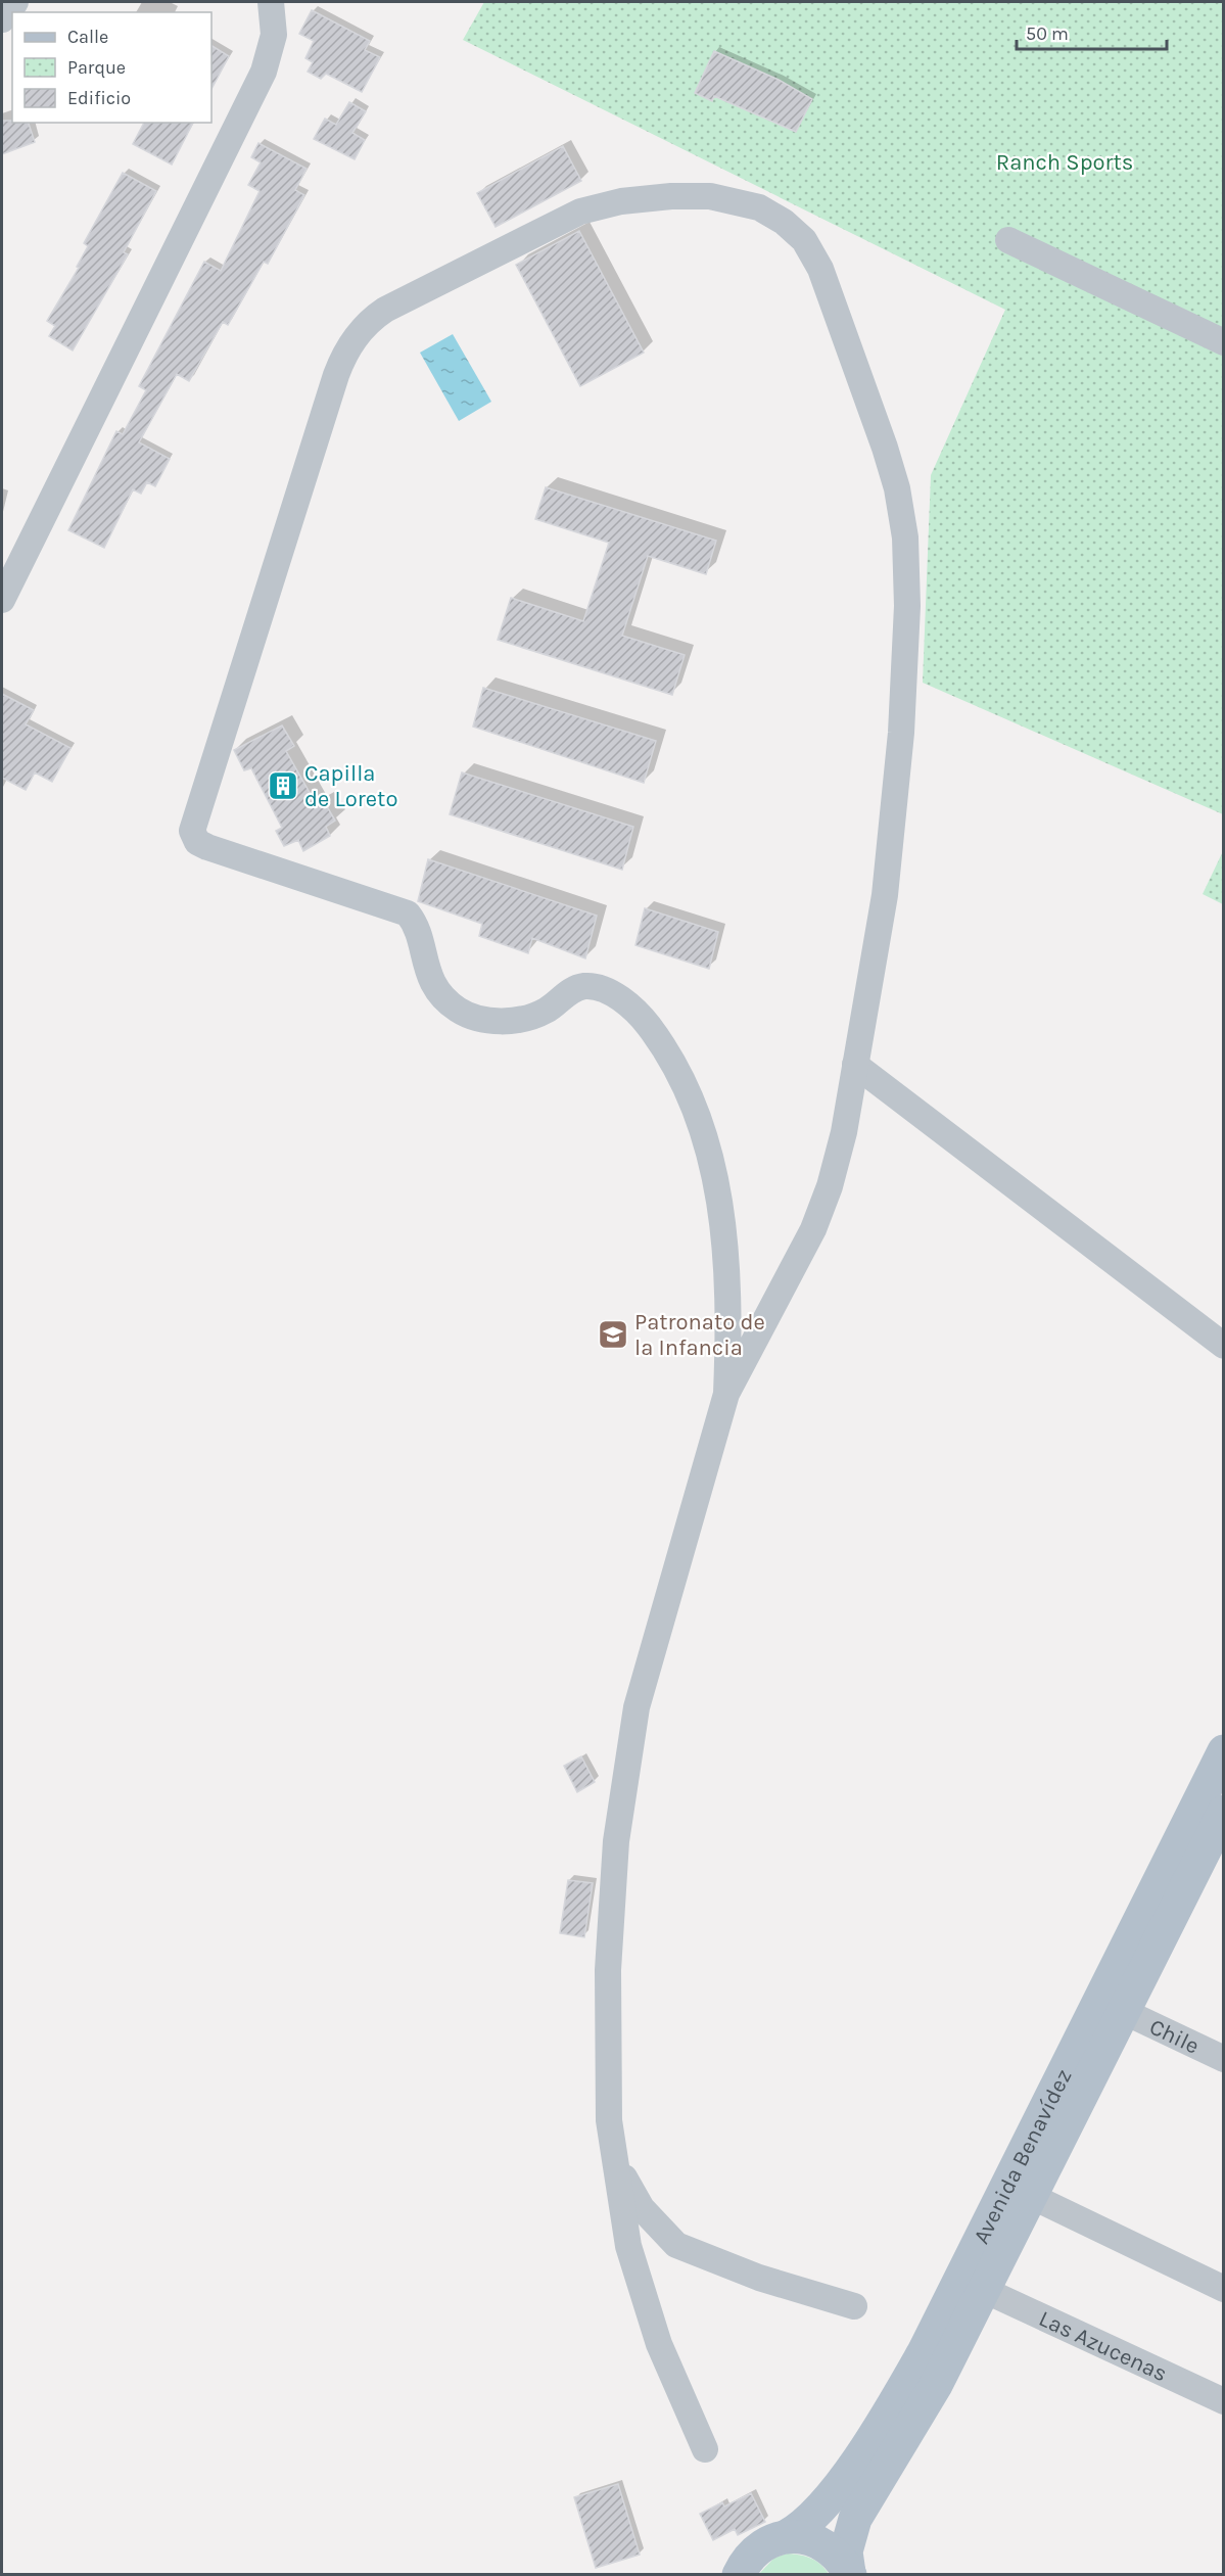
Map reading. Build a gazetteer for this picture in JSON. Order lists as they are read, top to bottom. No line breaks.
{"streets":{"main road":["Avenida Benavídez"],"street":["Chile","Las Azucenas"]},"crossings":[["Chile","Avenida Benavídez"],["Avenida Benavídez","Las Azucenas"]],"parks":["Ranch Sports"],"places":{"building":["Capilla de Loreto"],"school or university":["Patronato de la Infancia"]},"legend":["Calle","Parque","Edificio"],"scale_bar":"50 m"}
